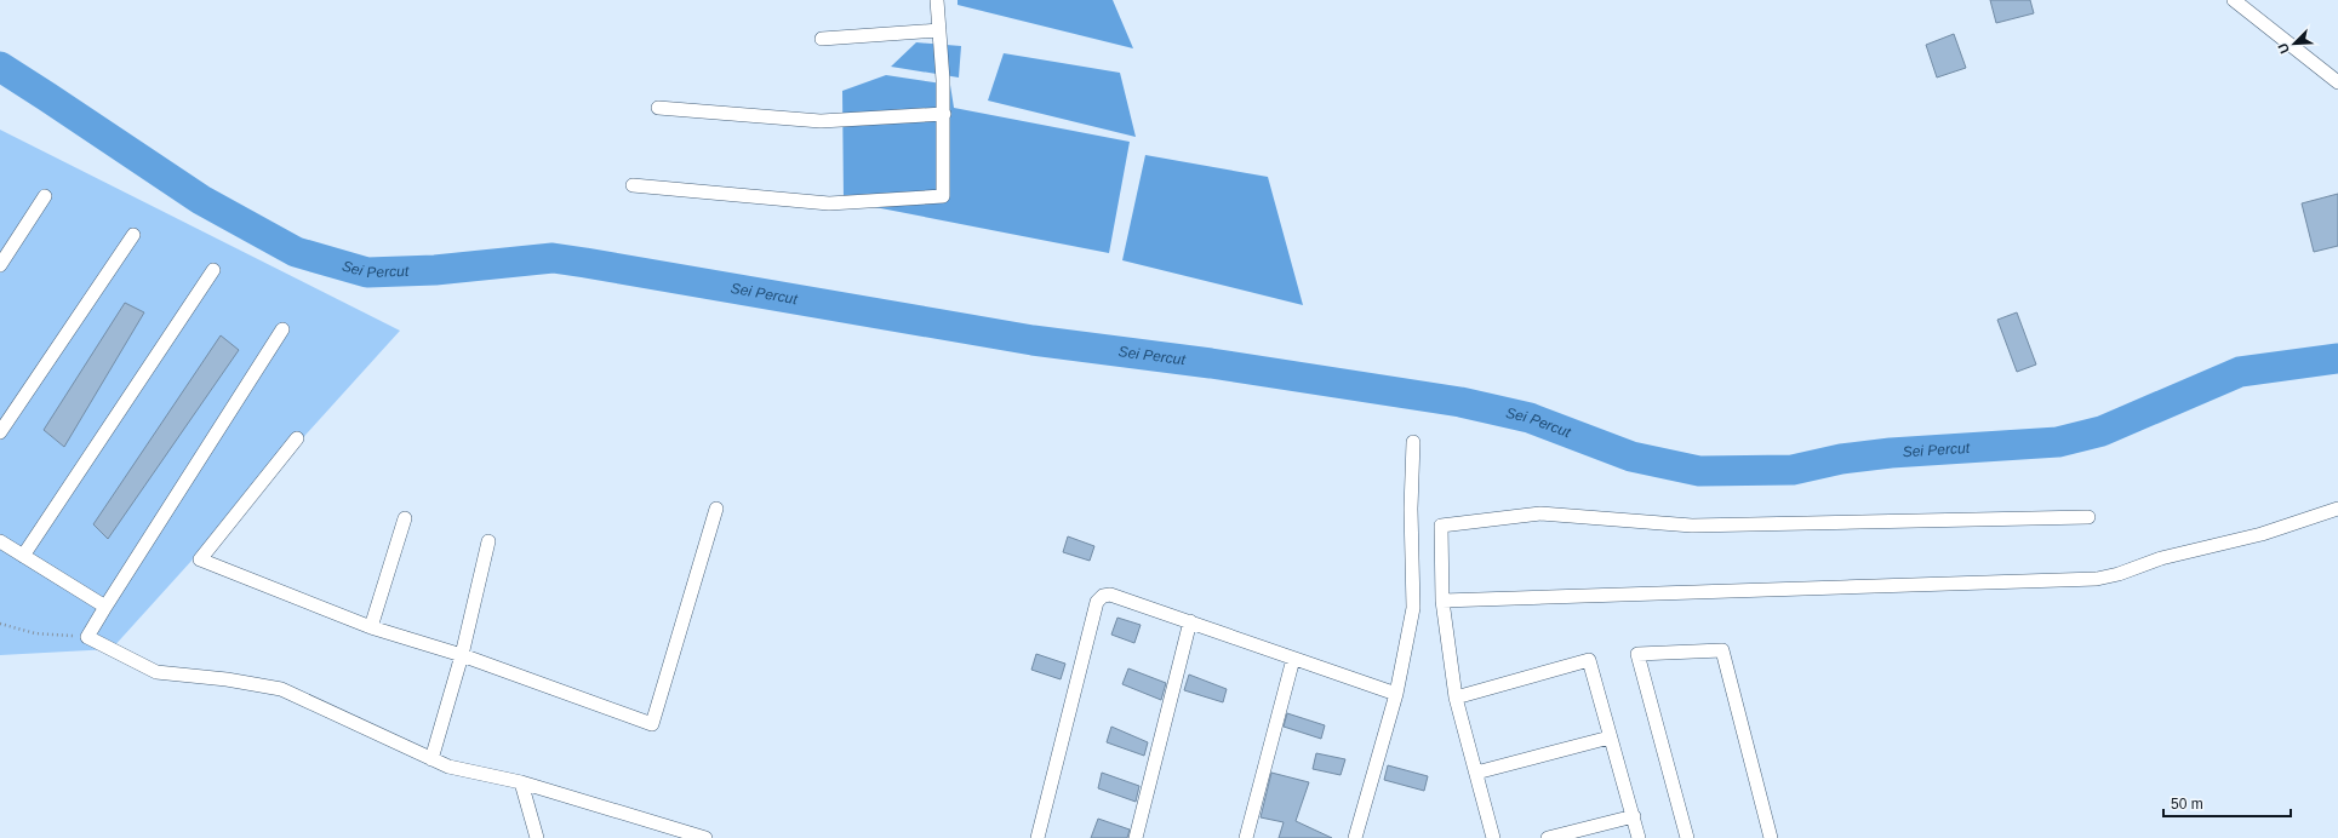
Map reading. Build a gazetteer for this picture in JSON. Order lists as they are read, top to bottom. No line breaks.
{"water":["Sei Percut"],"scale_bar":"50 m","north":"bottom left"}
